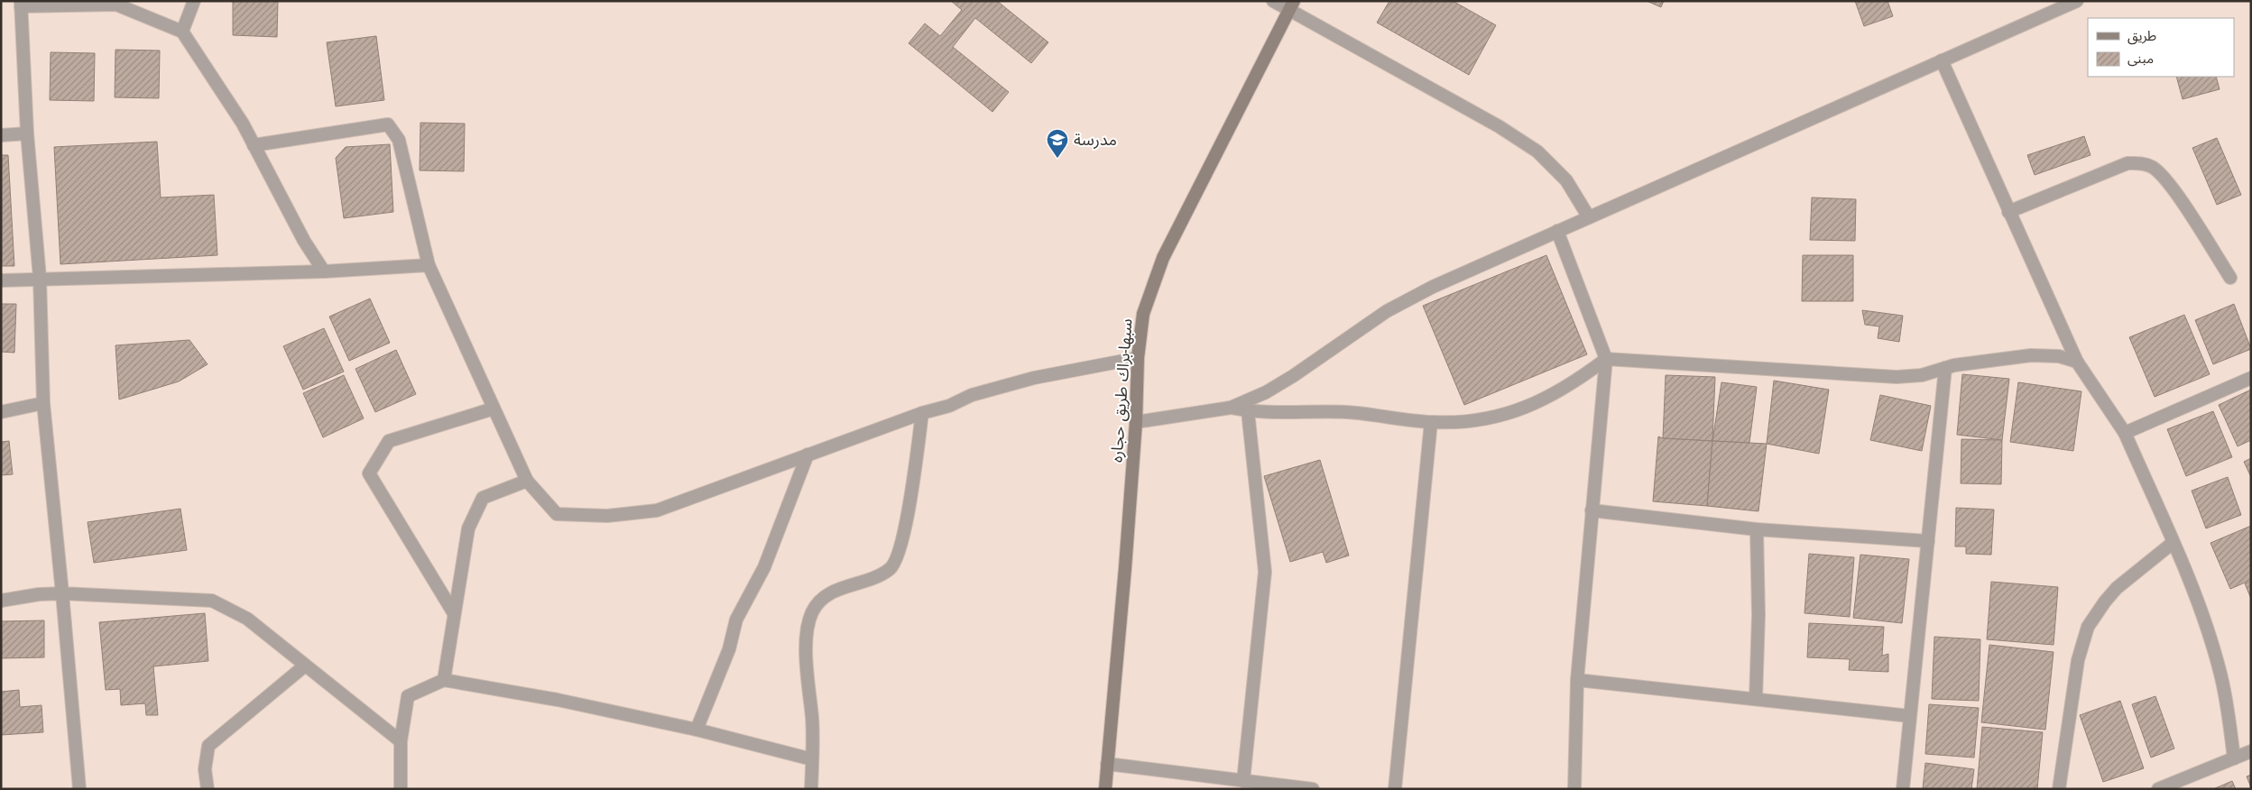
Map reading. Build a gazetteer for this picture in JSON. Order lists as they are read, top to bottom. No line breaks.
{"streets":{"main road":["سبها-براك طريق حجاره"]},"places":{"school or university":["مدرسة"]},"legend":["طريق","مبنى"]}
